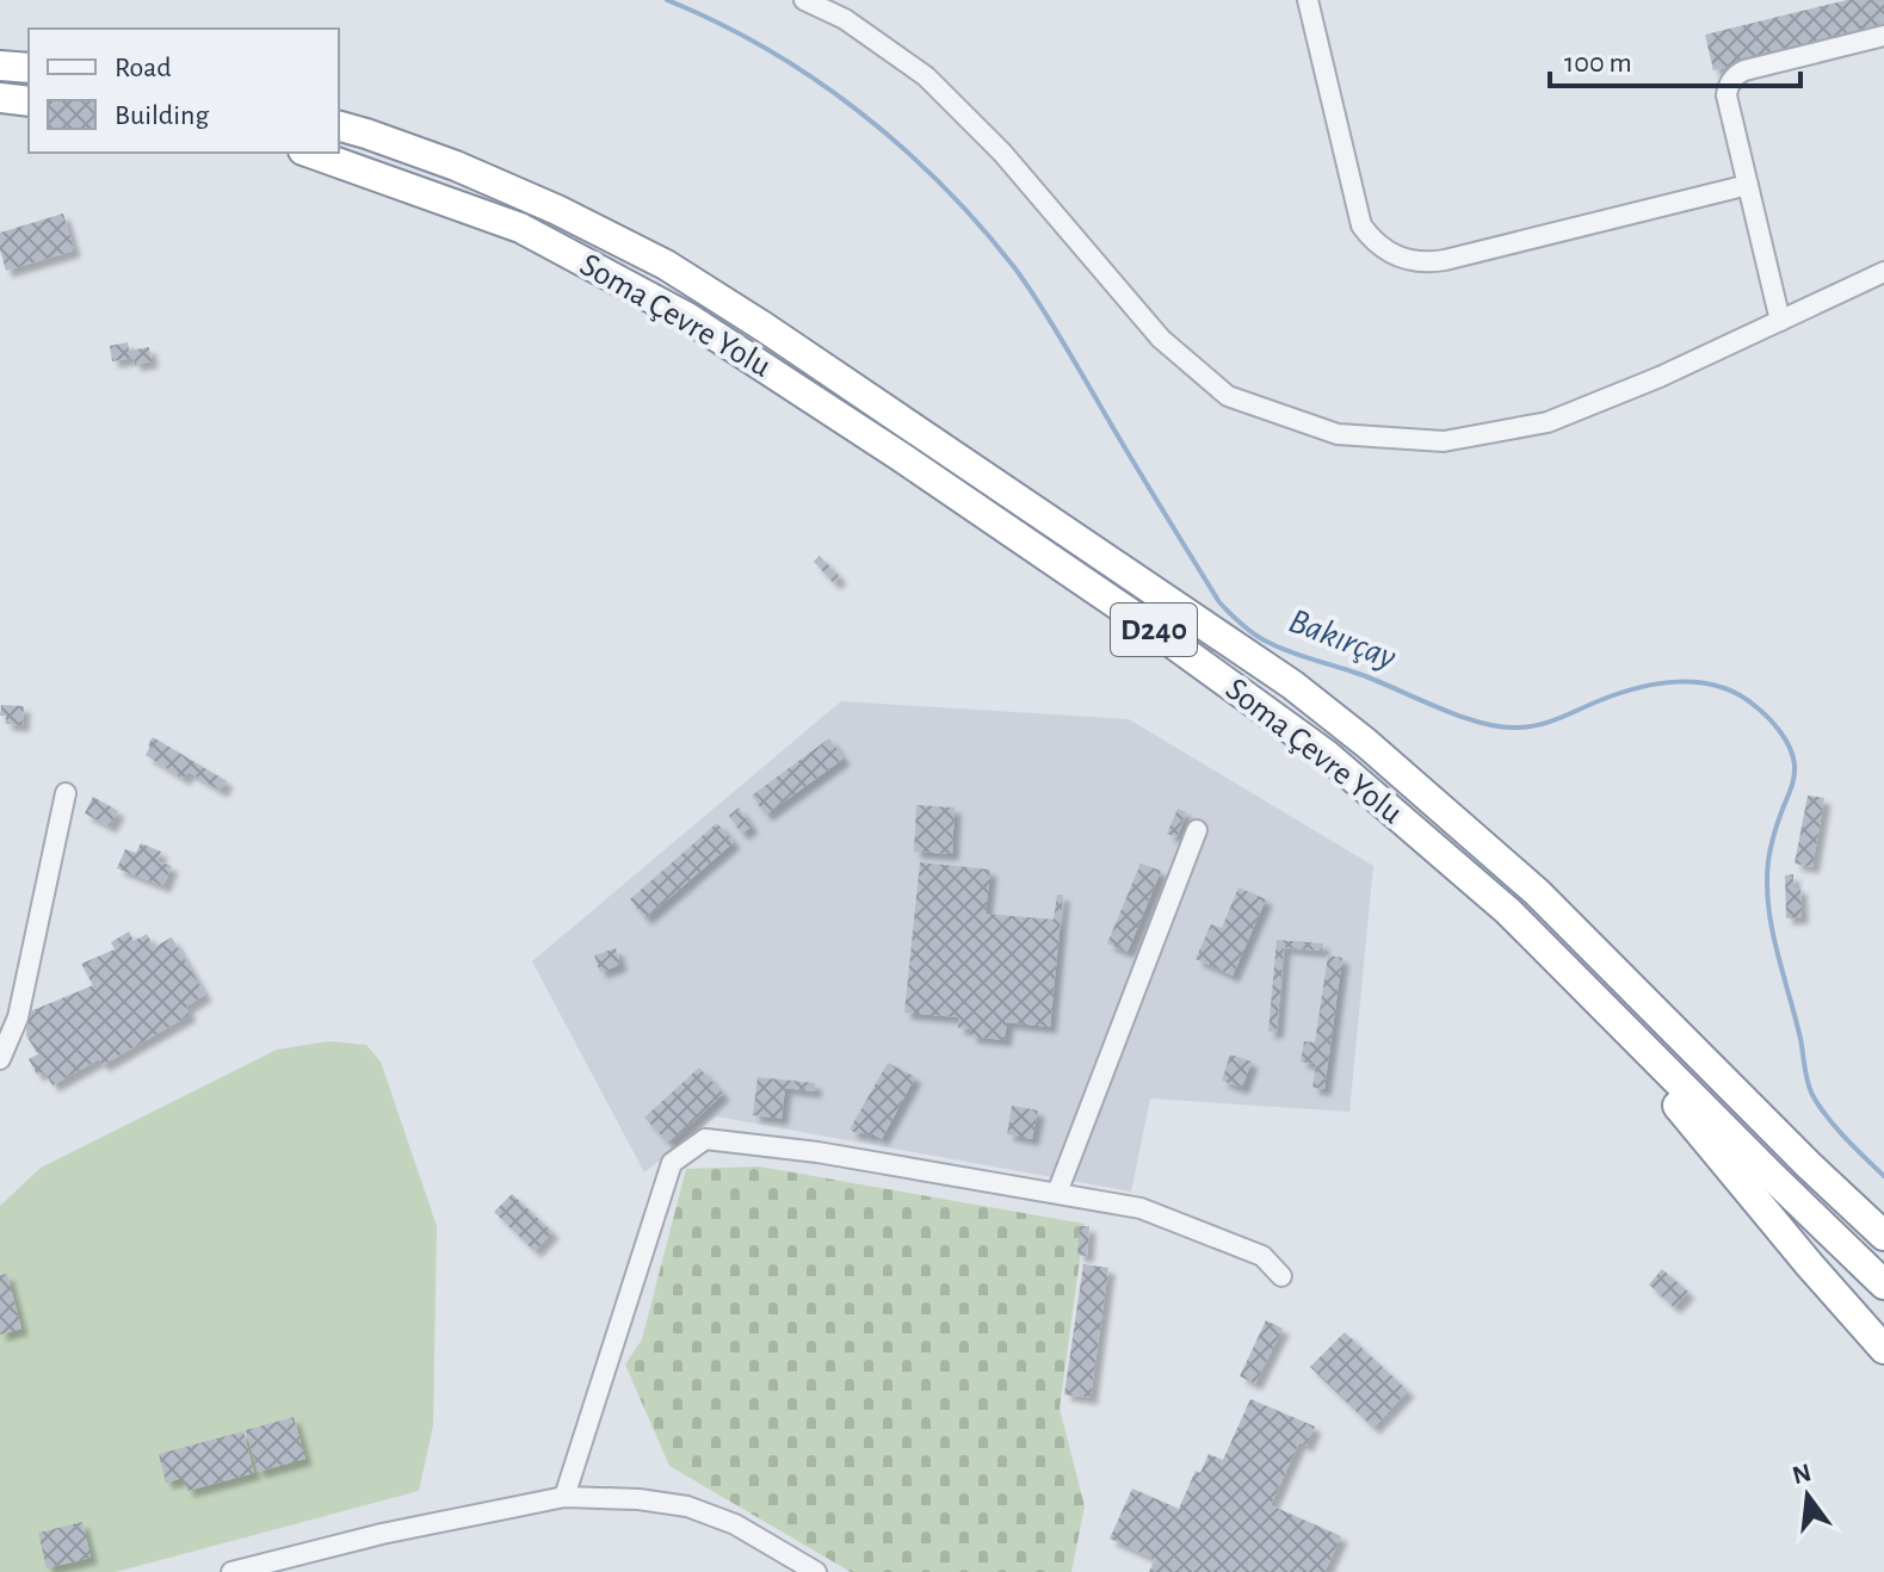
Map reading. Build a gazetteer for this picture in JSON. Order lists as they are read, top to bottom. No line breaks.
{"streets":{"highway":["Soma Çevre Yolu","D240"]},"water":["Bakırçay"],"legend":["Road","Building"],"scale_bar":"100 m","north":"top"}
